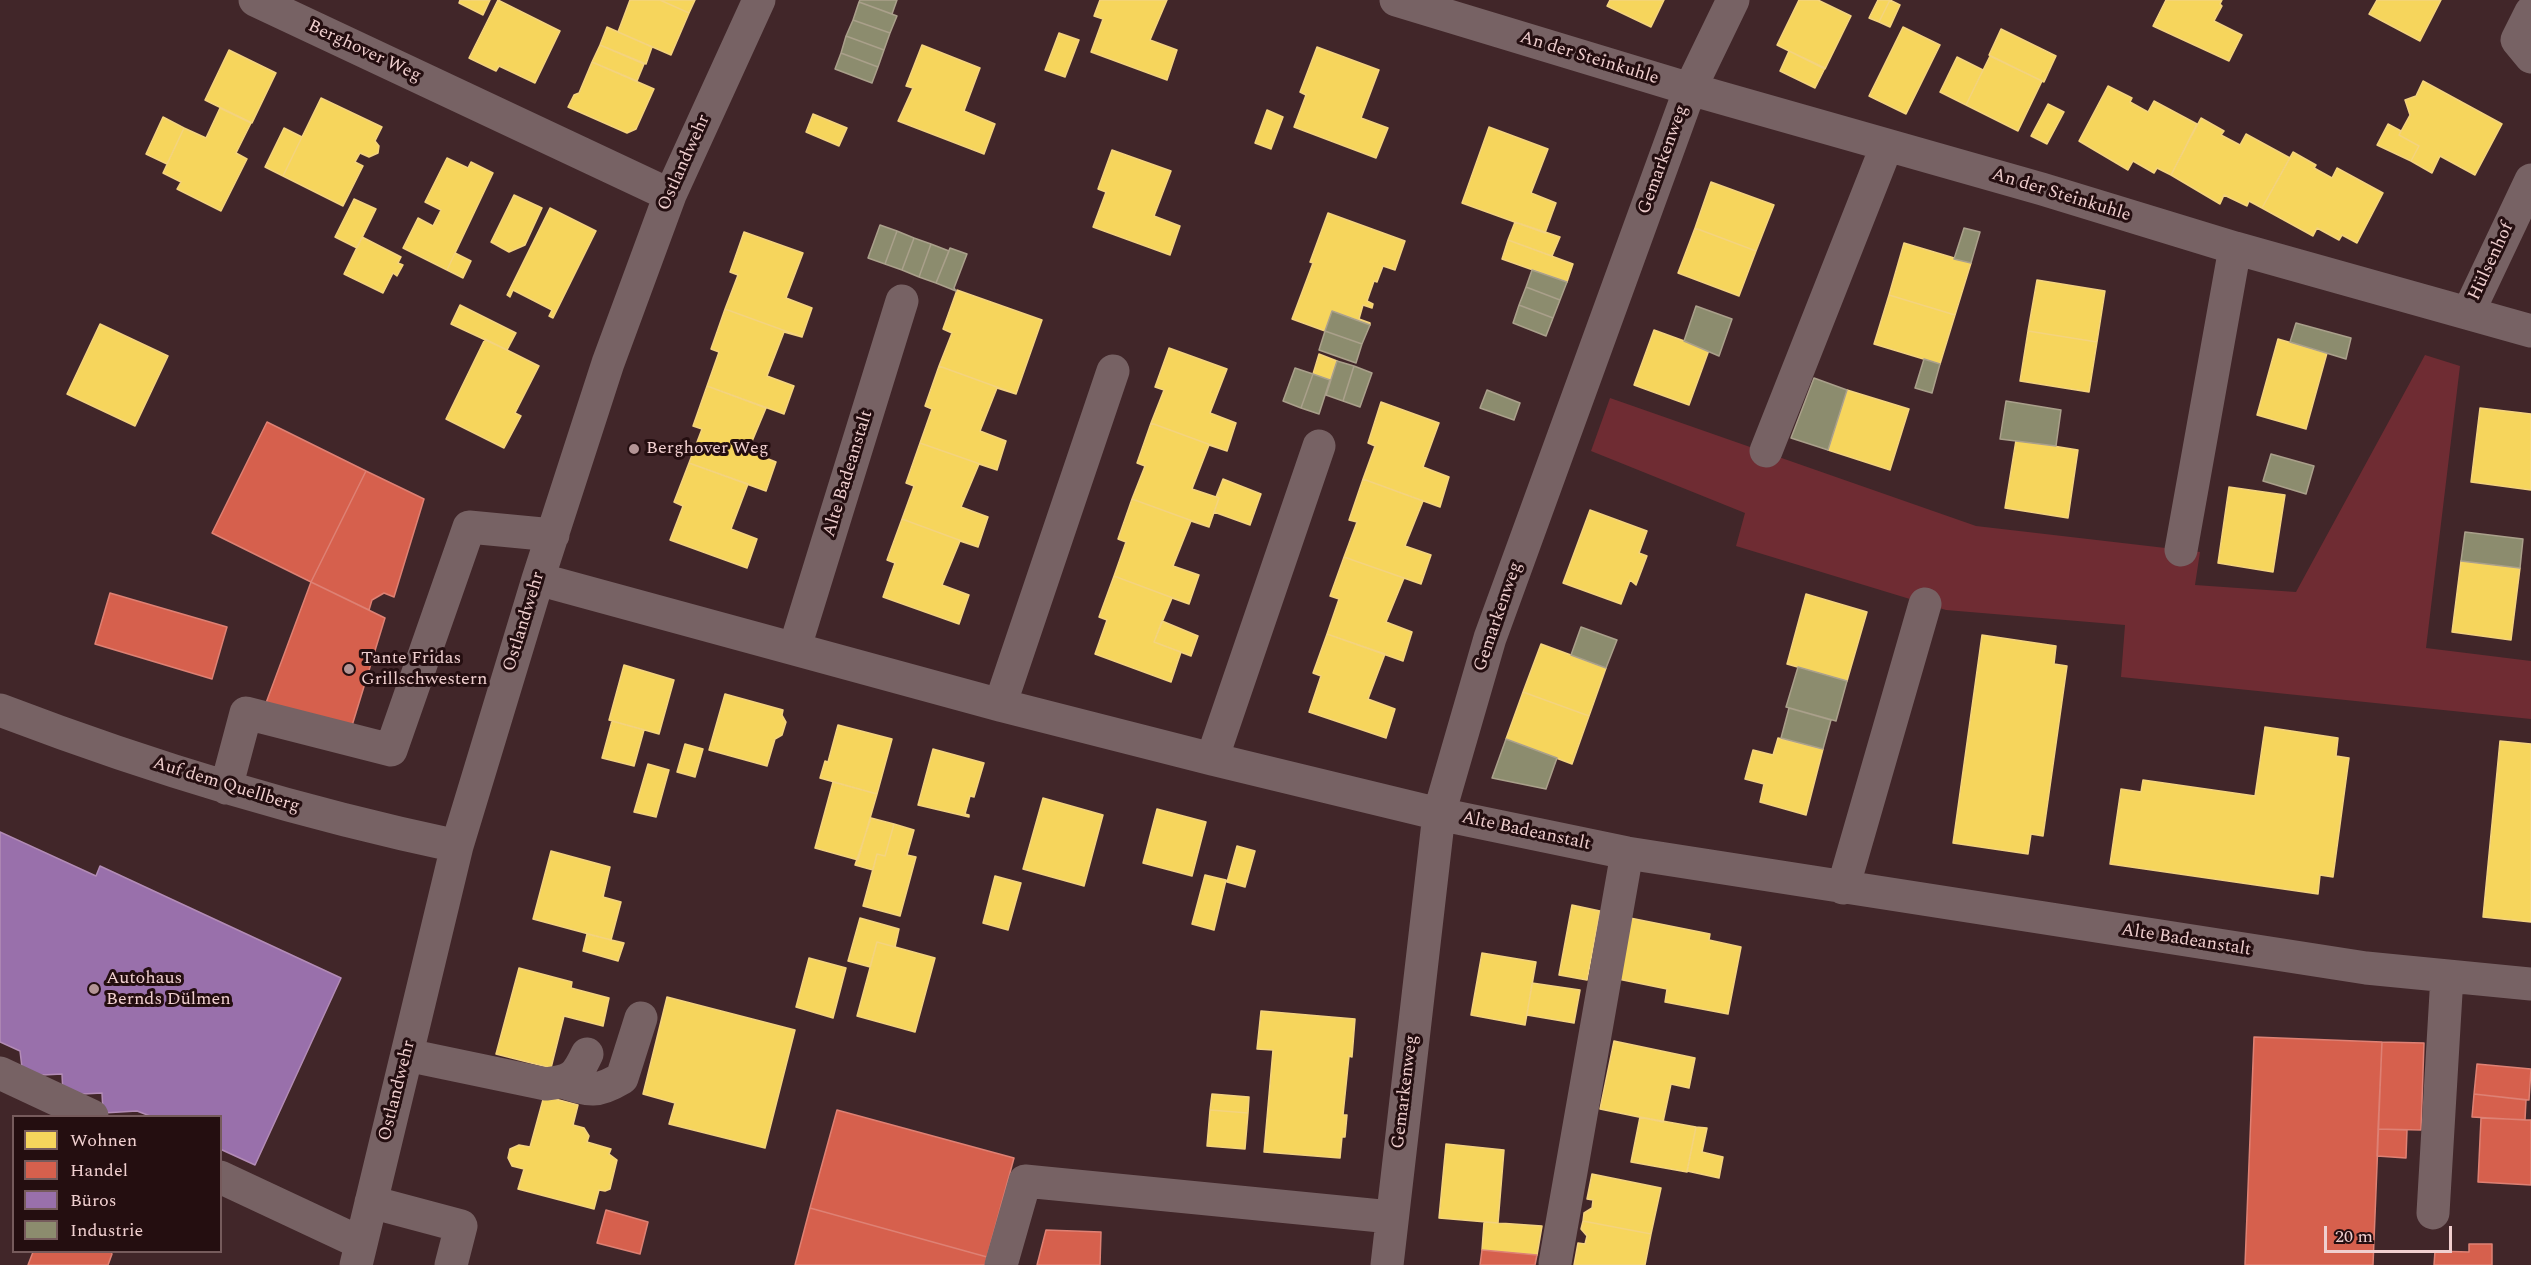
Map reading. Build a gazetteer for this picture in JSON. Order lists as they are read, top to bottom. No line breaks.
{"streets":{"street":["Berghover Weg","An der Steinkuhle","Gemarkenweg","Ostlandwehr","Hülsenhof","Alte Badeanstalt","Auf dem Quellberg"]},"crossings":[["Berghover Weg","Ostlandwehr"],["An der Steinkuhle","Gemarkenweg"],["An der Steinkuhle","Hülsenhof"],["Gemarkenweg","Alte Badeanstalt"],["Ostlandwehr","Alte Badeanstalt"],["Ostlandwehr","Auf dem Quellberg"]],"places":["Berghover Weg","Tante Fridas Grillschwestern","Autohaus Bernds Dülmen"],"legend":["Wohnen","Handel","Büros","Industrie"],"scale_bar":"20 m"}
